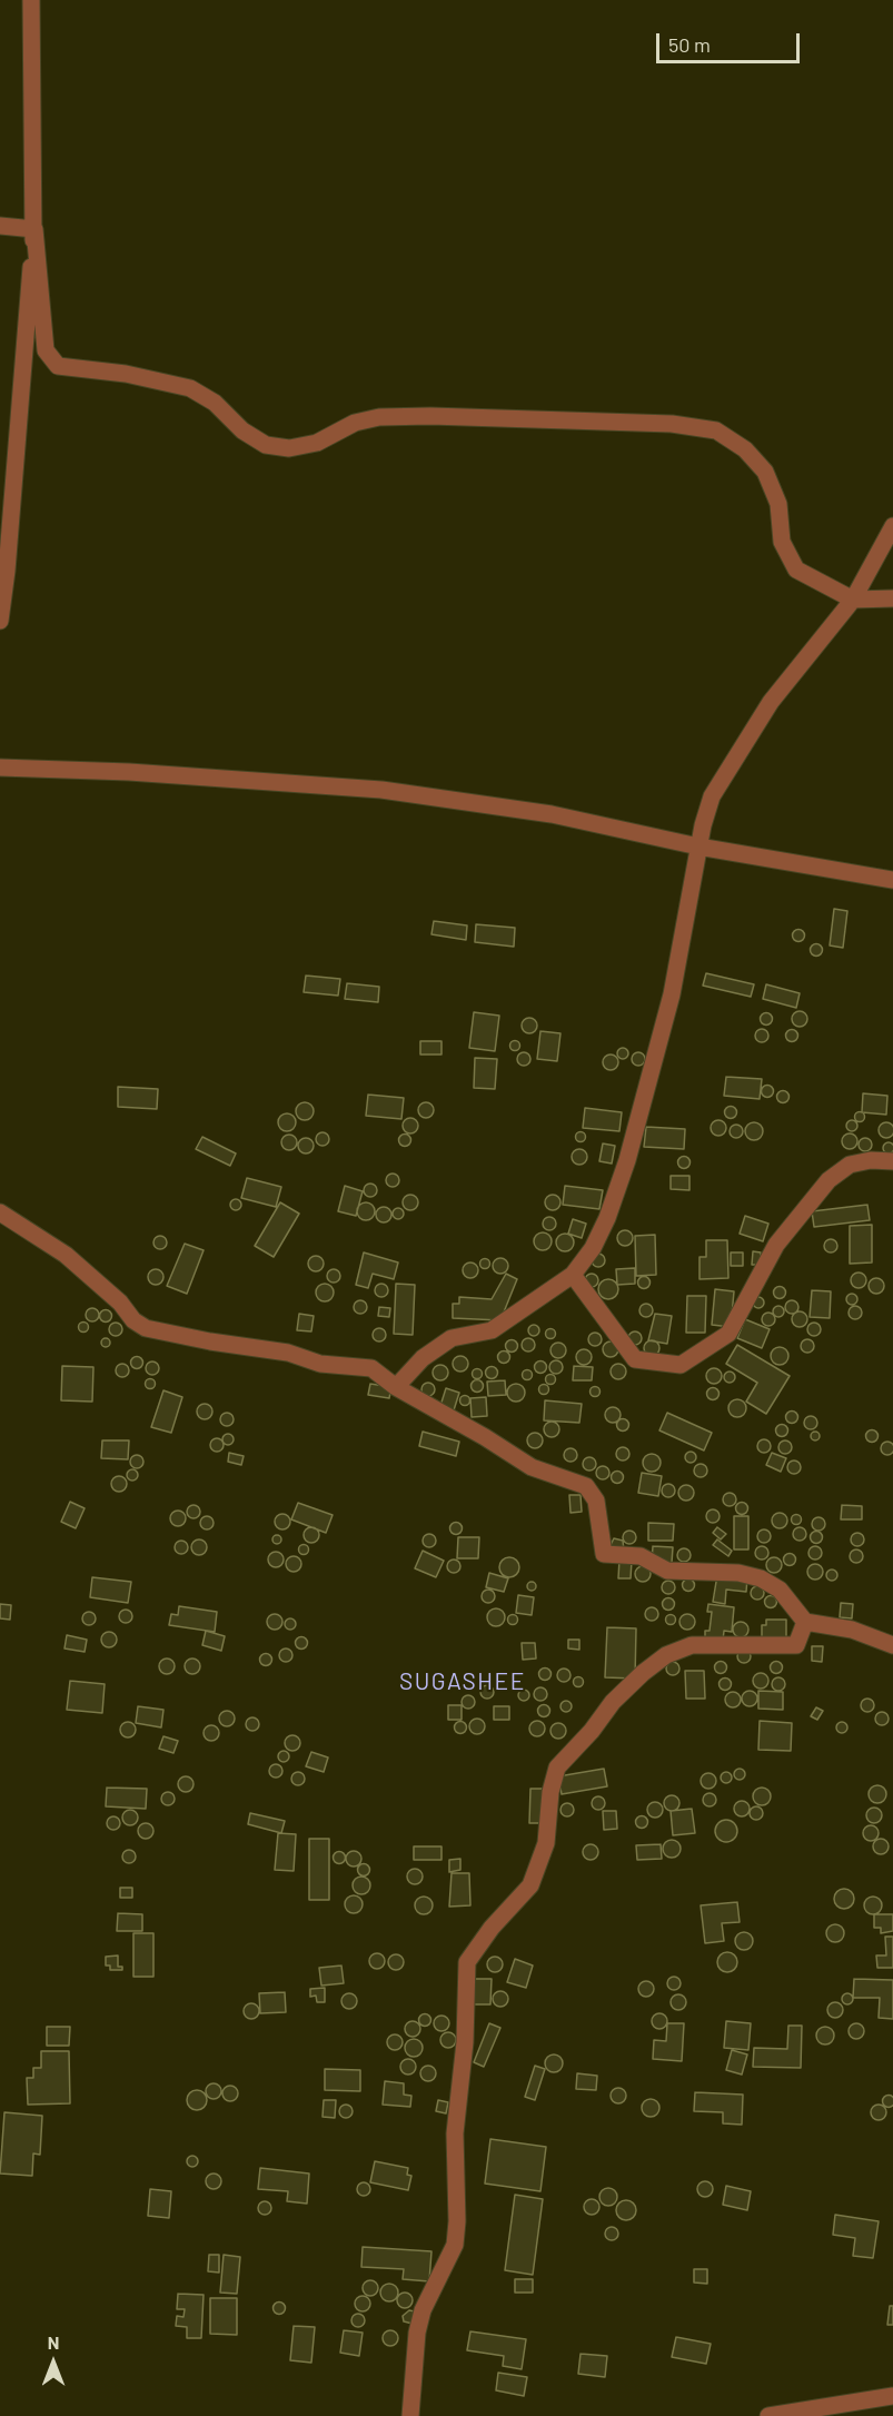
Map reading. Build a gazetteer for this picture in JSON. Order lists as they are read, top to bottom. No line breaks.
{"districts":["SUGASHEE"],"scale_bar":"50 m","north":"top"}
